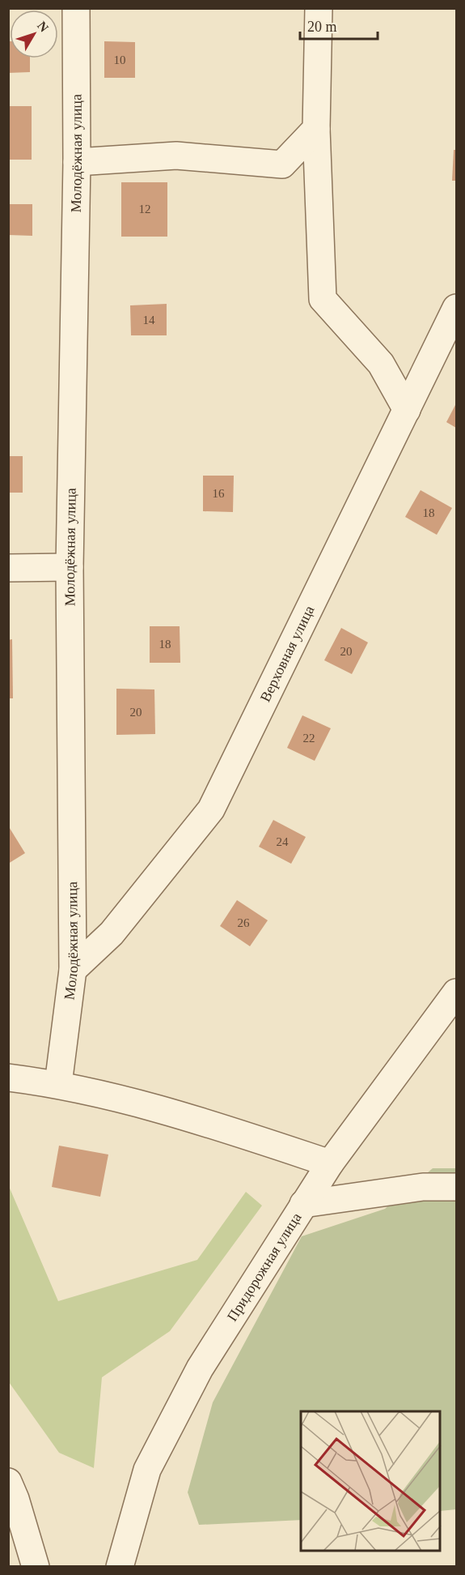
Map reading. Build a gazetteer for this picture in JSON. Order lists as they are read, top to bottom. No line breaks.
{"streets":{"street":["Молодёжная улица","Верховная улица","Придорожная улица"]},"crossings":[["Молодёжная улица","Верховная улица"]],"house_numbers":["10","12","14","16","18","18","20","20","22","24","26"],"scale_bar":"20 m","north":"top right"}
